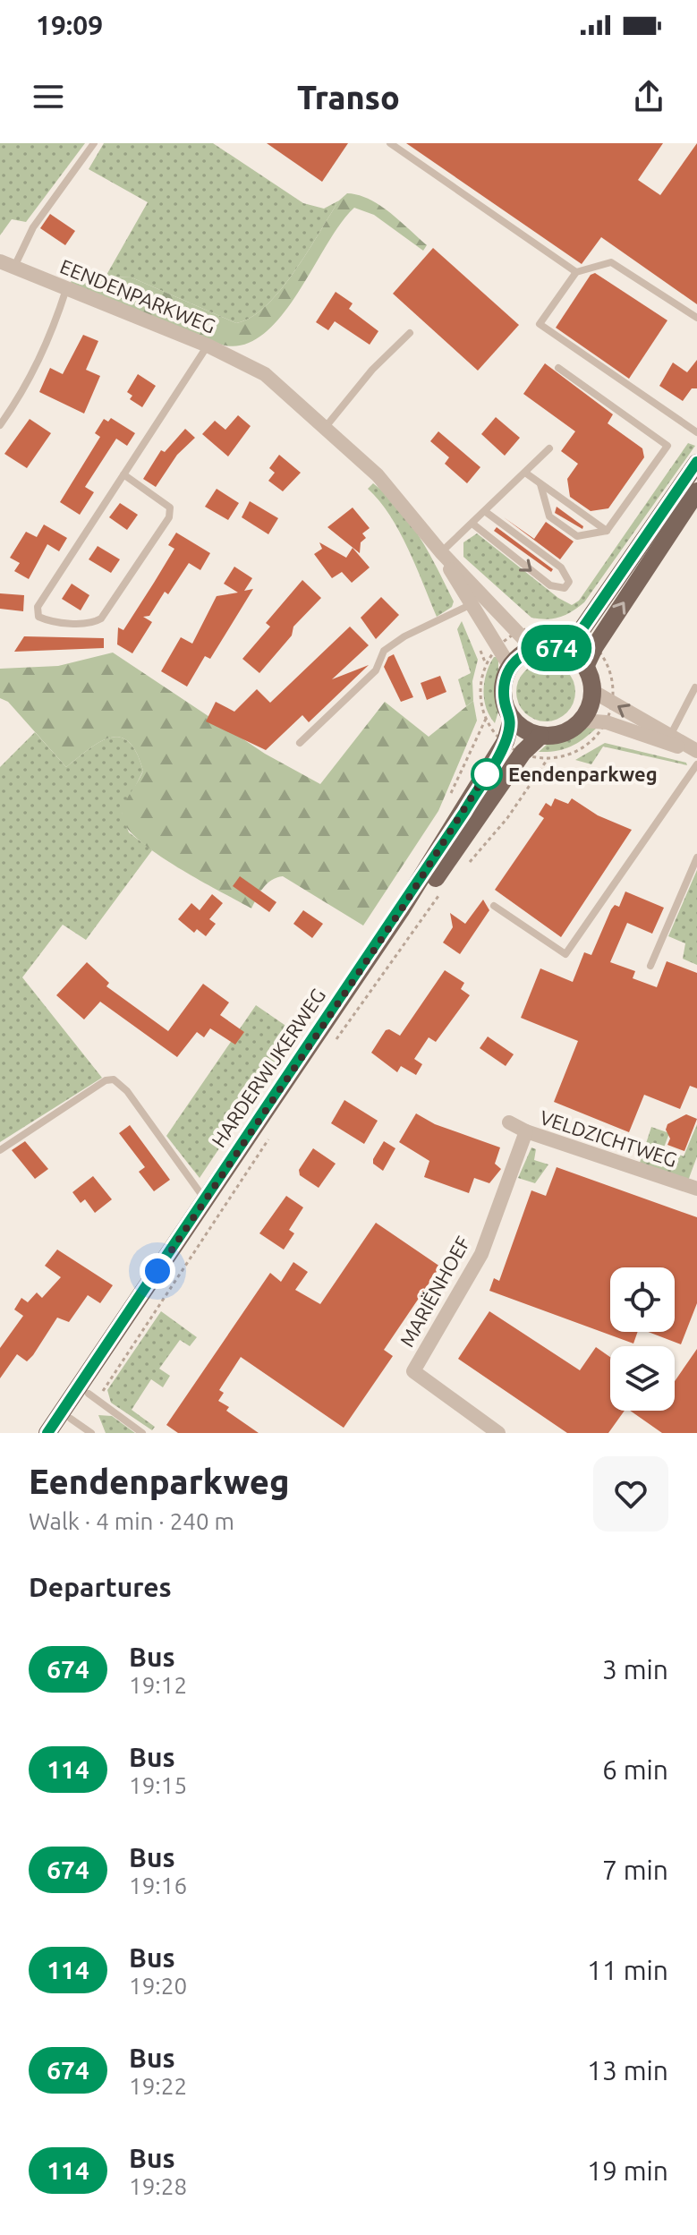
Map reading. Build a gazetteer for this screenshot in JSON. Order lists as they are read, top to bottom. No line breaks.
{"streets":{"main road":["HARDERWIJKERWEG"],"street":["EENDENPARKWEG","VELDZICHTWEG","MARIËNHOEF"]},"crossings":[["EENDENPARKWEG","HARDERWIJKERWEG"],["VELDZICHTWEG","MARIËNHOEF"]],"places":["Eendenparkweg"],"lines":["bus line 674"],"page":{"status":"19:09","header":"Transo","on_map":"674","heading":[["Eendenparkweg","Walk · 4 min · 240 m"],"Departures"],"list":[{"mark":"674","name":"Bus","note":"19:12","value":"3 min"},{"mark":"114","name":"Bus","note":"19:15","value":"6 min"},{"mark":"674","name":"Bus","note":"19:16","value":"7 min"},{"mark":"114","name":"Bus","note":"19:20","value":"11 min"},{"mark":"674","name":"Bus","note":"19:22","value":"13 min"},{"mark":"114","name":"Bus","note":"19:28","value":"19 min"}]}}
